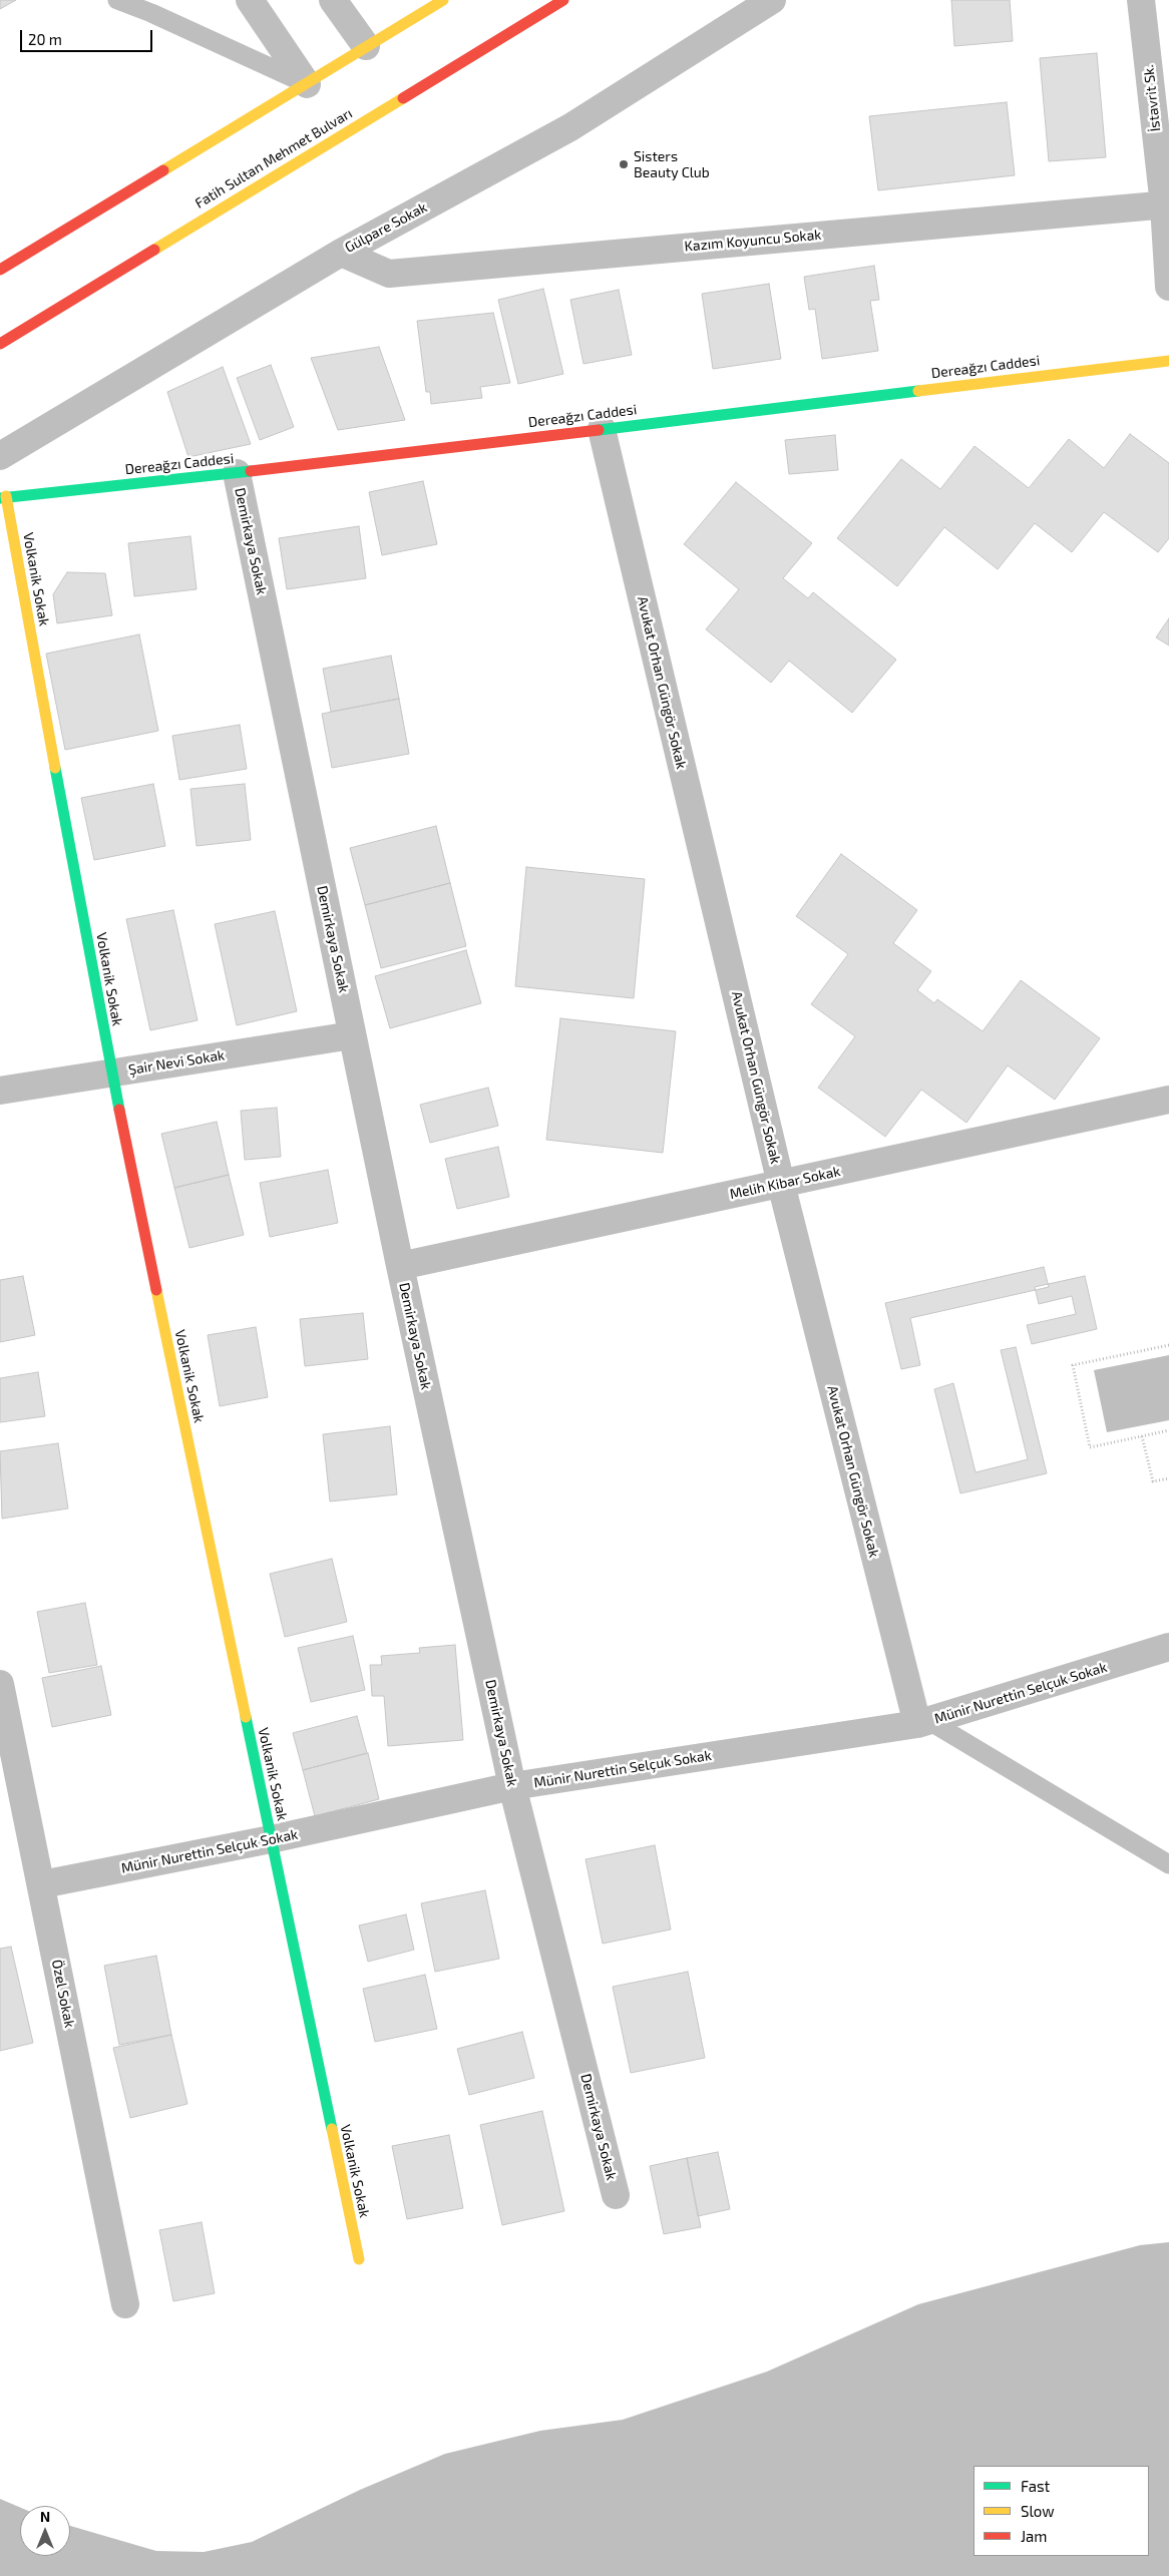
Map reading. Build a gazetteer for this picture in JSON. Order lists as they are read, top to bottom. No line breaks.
{"streets":{"street":["İstavrit Sk.","Fatih Sultan Mehmet Bulvarı","Gülpare Sokak","Kazım Koyuncu Sokak","Dereağzı Caddesi","Demirkaya Sokak","Volkanik Sokak","Avukat Orhan Güngör Sokak","Şair Nevi Sokak","Melih Kibar Sokak","Münir Nurettin Selçuk Sokak","Özel Sokak"]},"crossings":[["İstavrit Sk.","Kazım Koyuncu Sokak"],["Gülpare Sokak","Kazım Koyuncu Sokak"],["Dereağzı Caddesi","Demirkaya Sokak"],["Dereağzı Caddesi","Volkanik Sokak"],["Dereağzı Caddesi","Avukat Orhan Güngör Sokak"],["Demirkaya Sokak","Şair Nevi Sokak"],["Demirkaya Sokak","Melih Kibar Sokak"],["Demirkaya Sokak","Münir Nurettin Selçuk Sokak"],["Volkanik Sokak","Şair Nevi Sokak"],["Volkanik Sokak","Münir Nurettin Selçuk Sokak"],["Avukat Orhan Güngör Sokak","Melih Kibar Sokak"],["Avukat Orhan Güngör Sokak","Münir Nurettin Selçuk Sokak"],["Münir Nurettin Selçuk Sokak","Özel Sokak"]],"places":["Sisters Beauty Club"],"legend":["Fast","Slow","Jam"],"scale_bar":"20 m","north":"top"}
